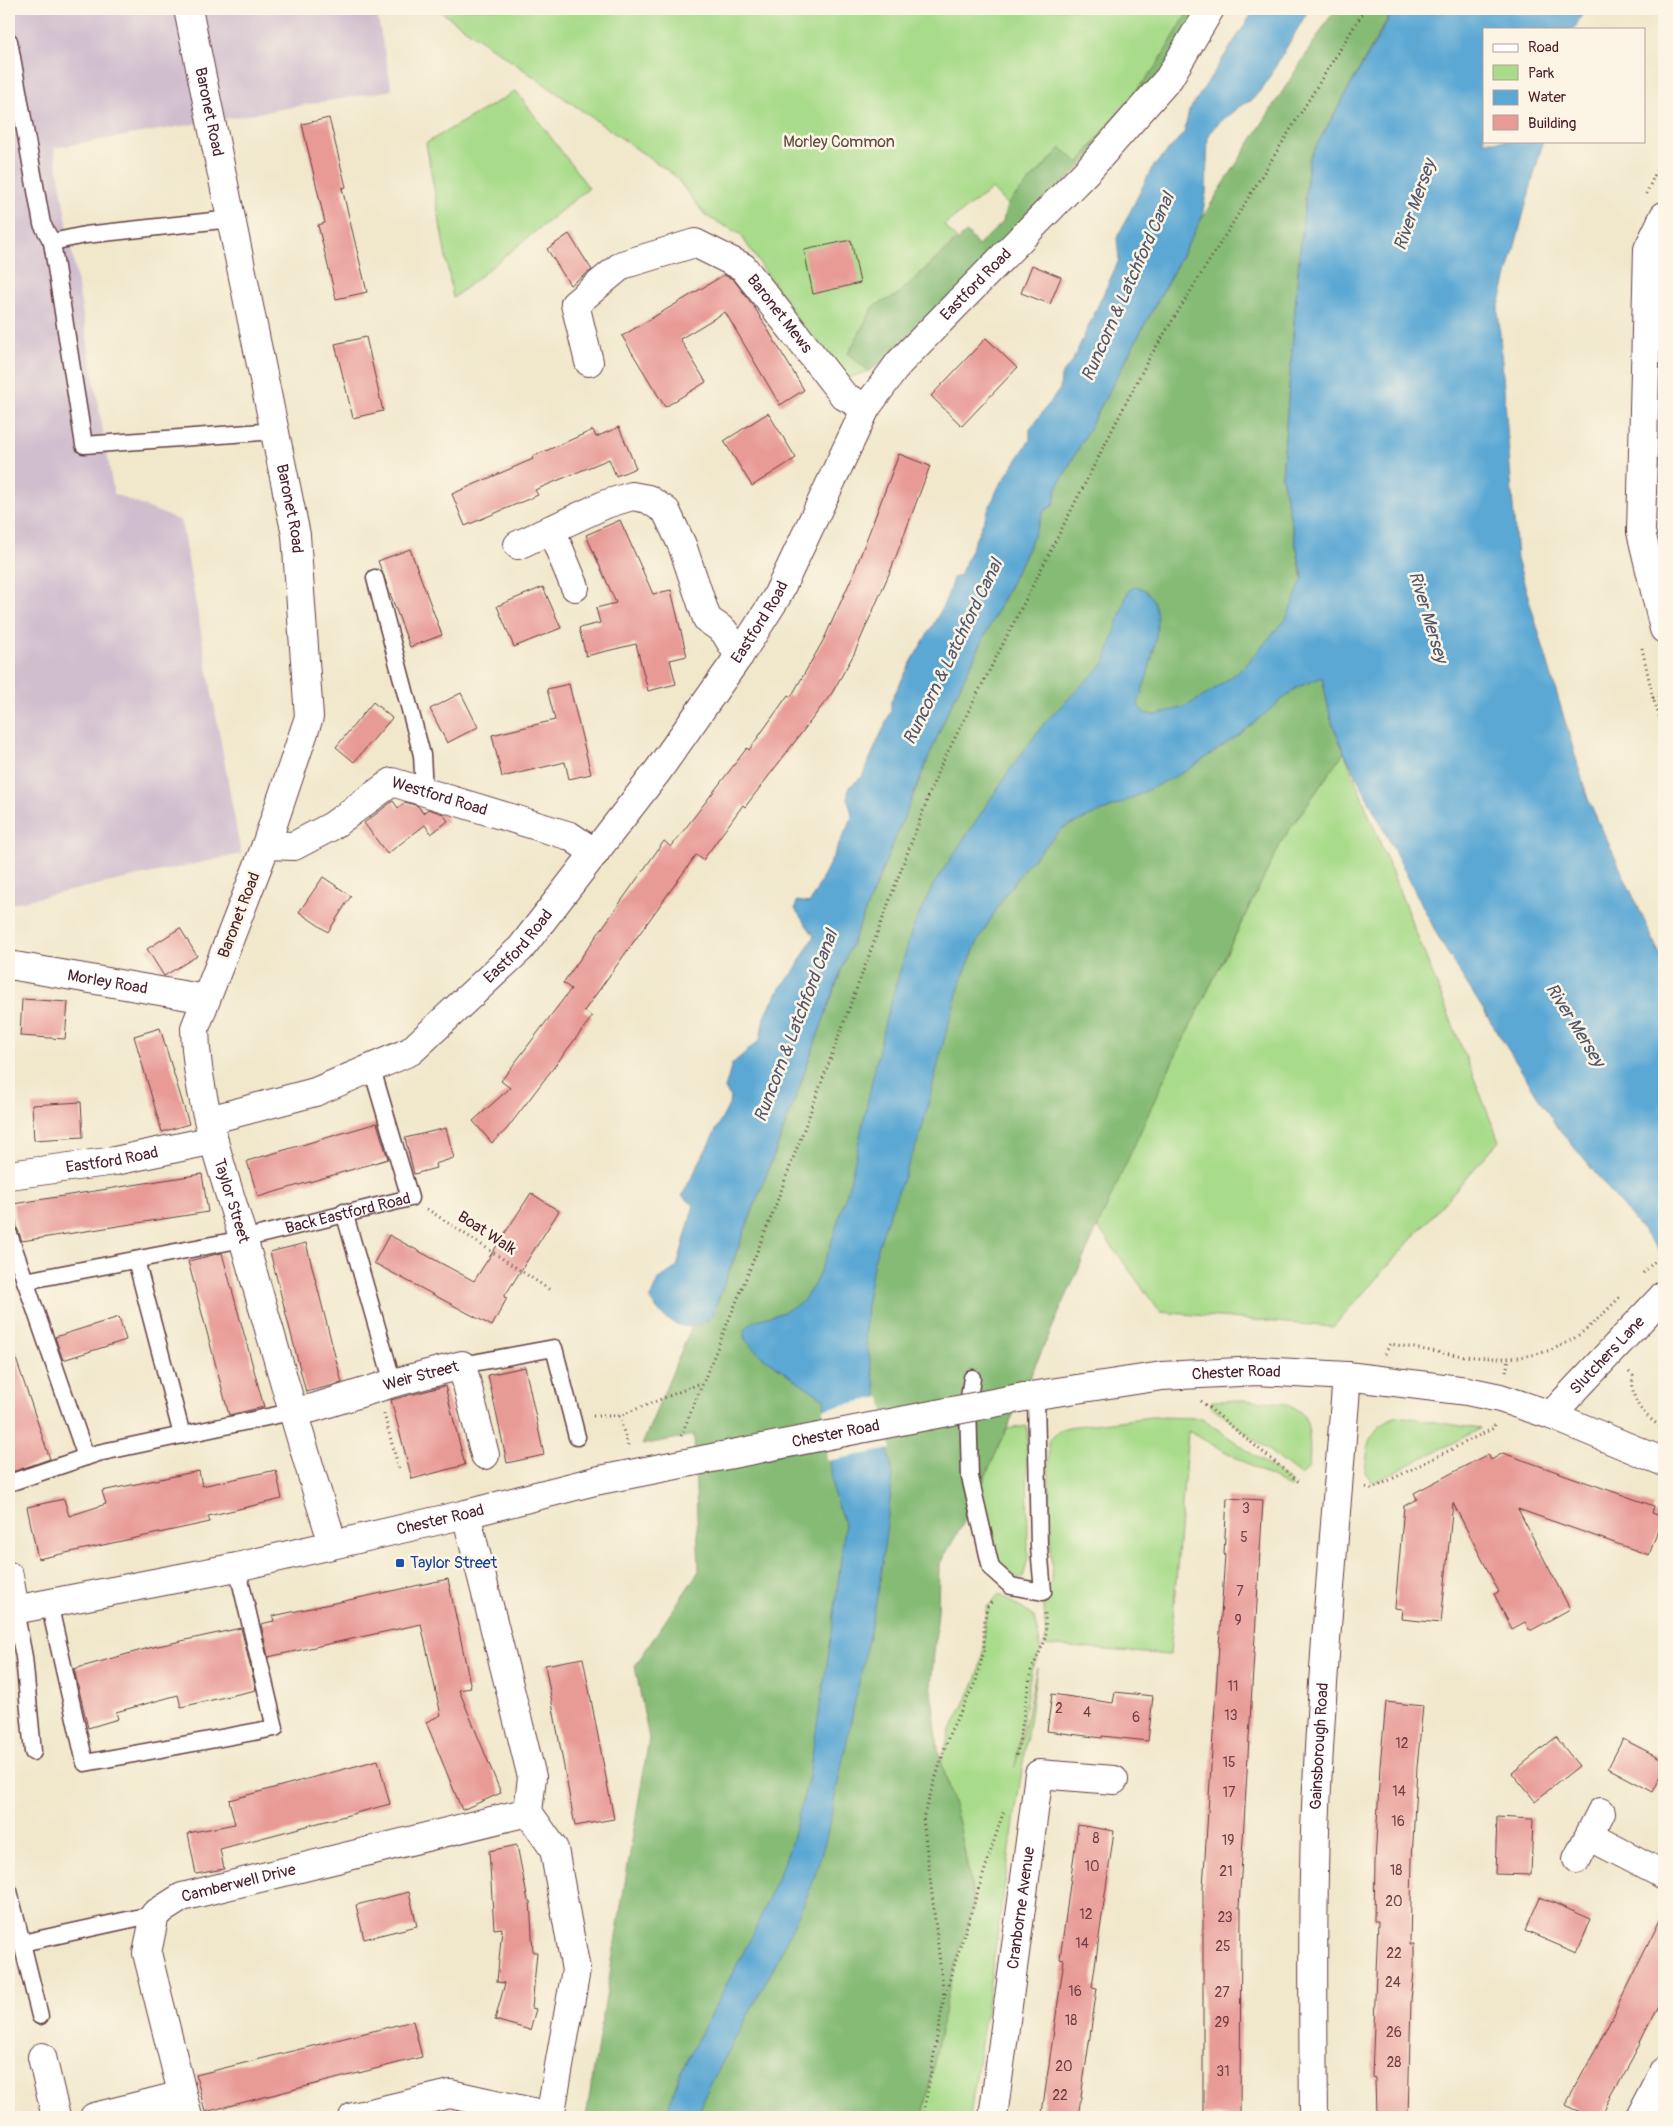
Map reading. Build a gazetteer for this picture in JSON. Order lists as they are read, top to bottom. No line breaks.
{"streets":{"main road":["Baronet Road","Eastford Road","Baronet Mews","Westford Road","Morley Road","Taylor Street","Slutchers Lane","Chester Road","Weir Street","Gainsborough Road","Camberwell Drive","Cranborne Avenue"],"lane":["Back Eastford Road"],"path":["Boat Walk"]},"crossings":[["Baronet Road","Westford Road"],["Baronet Road","Morley Road"],["Baronet Road","Taylor Street"],["Eastford Road","Baronet Mews"],["Eastford Road","Westford Road"],["Eastford Road","Taylor Street"],["Eastford Road","Back Eastford Road"],["Morley Road","Taylor Street"],["Taylor Street","Back Eastford Road"],["Taylor Street","Chester Road"],["Taylor Street","Weir Street"],["Back Eastford Road","Boat Walk"],["Slutchers Lane","Chester Road"],["Chester Road","Gainsborough Road"]],"water":["River Mersey","Runcorn & Latchford Canal"],"parks":["Morley Common"],"places":{"transit":["Taylor Street"]},"house_numbers":["3","5","7","9","11","2","4","13","6","12","15","14","17","16","8","19","10","18","21","20","12","23","14","25","22","24","16","27","18","29","26","28","20","31","22"],"legend":["Road","Park","Water","Building"]}
